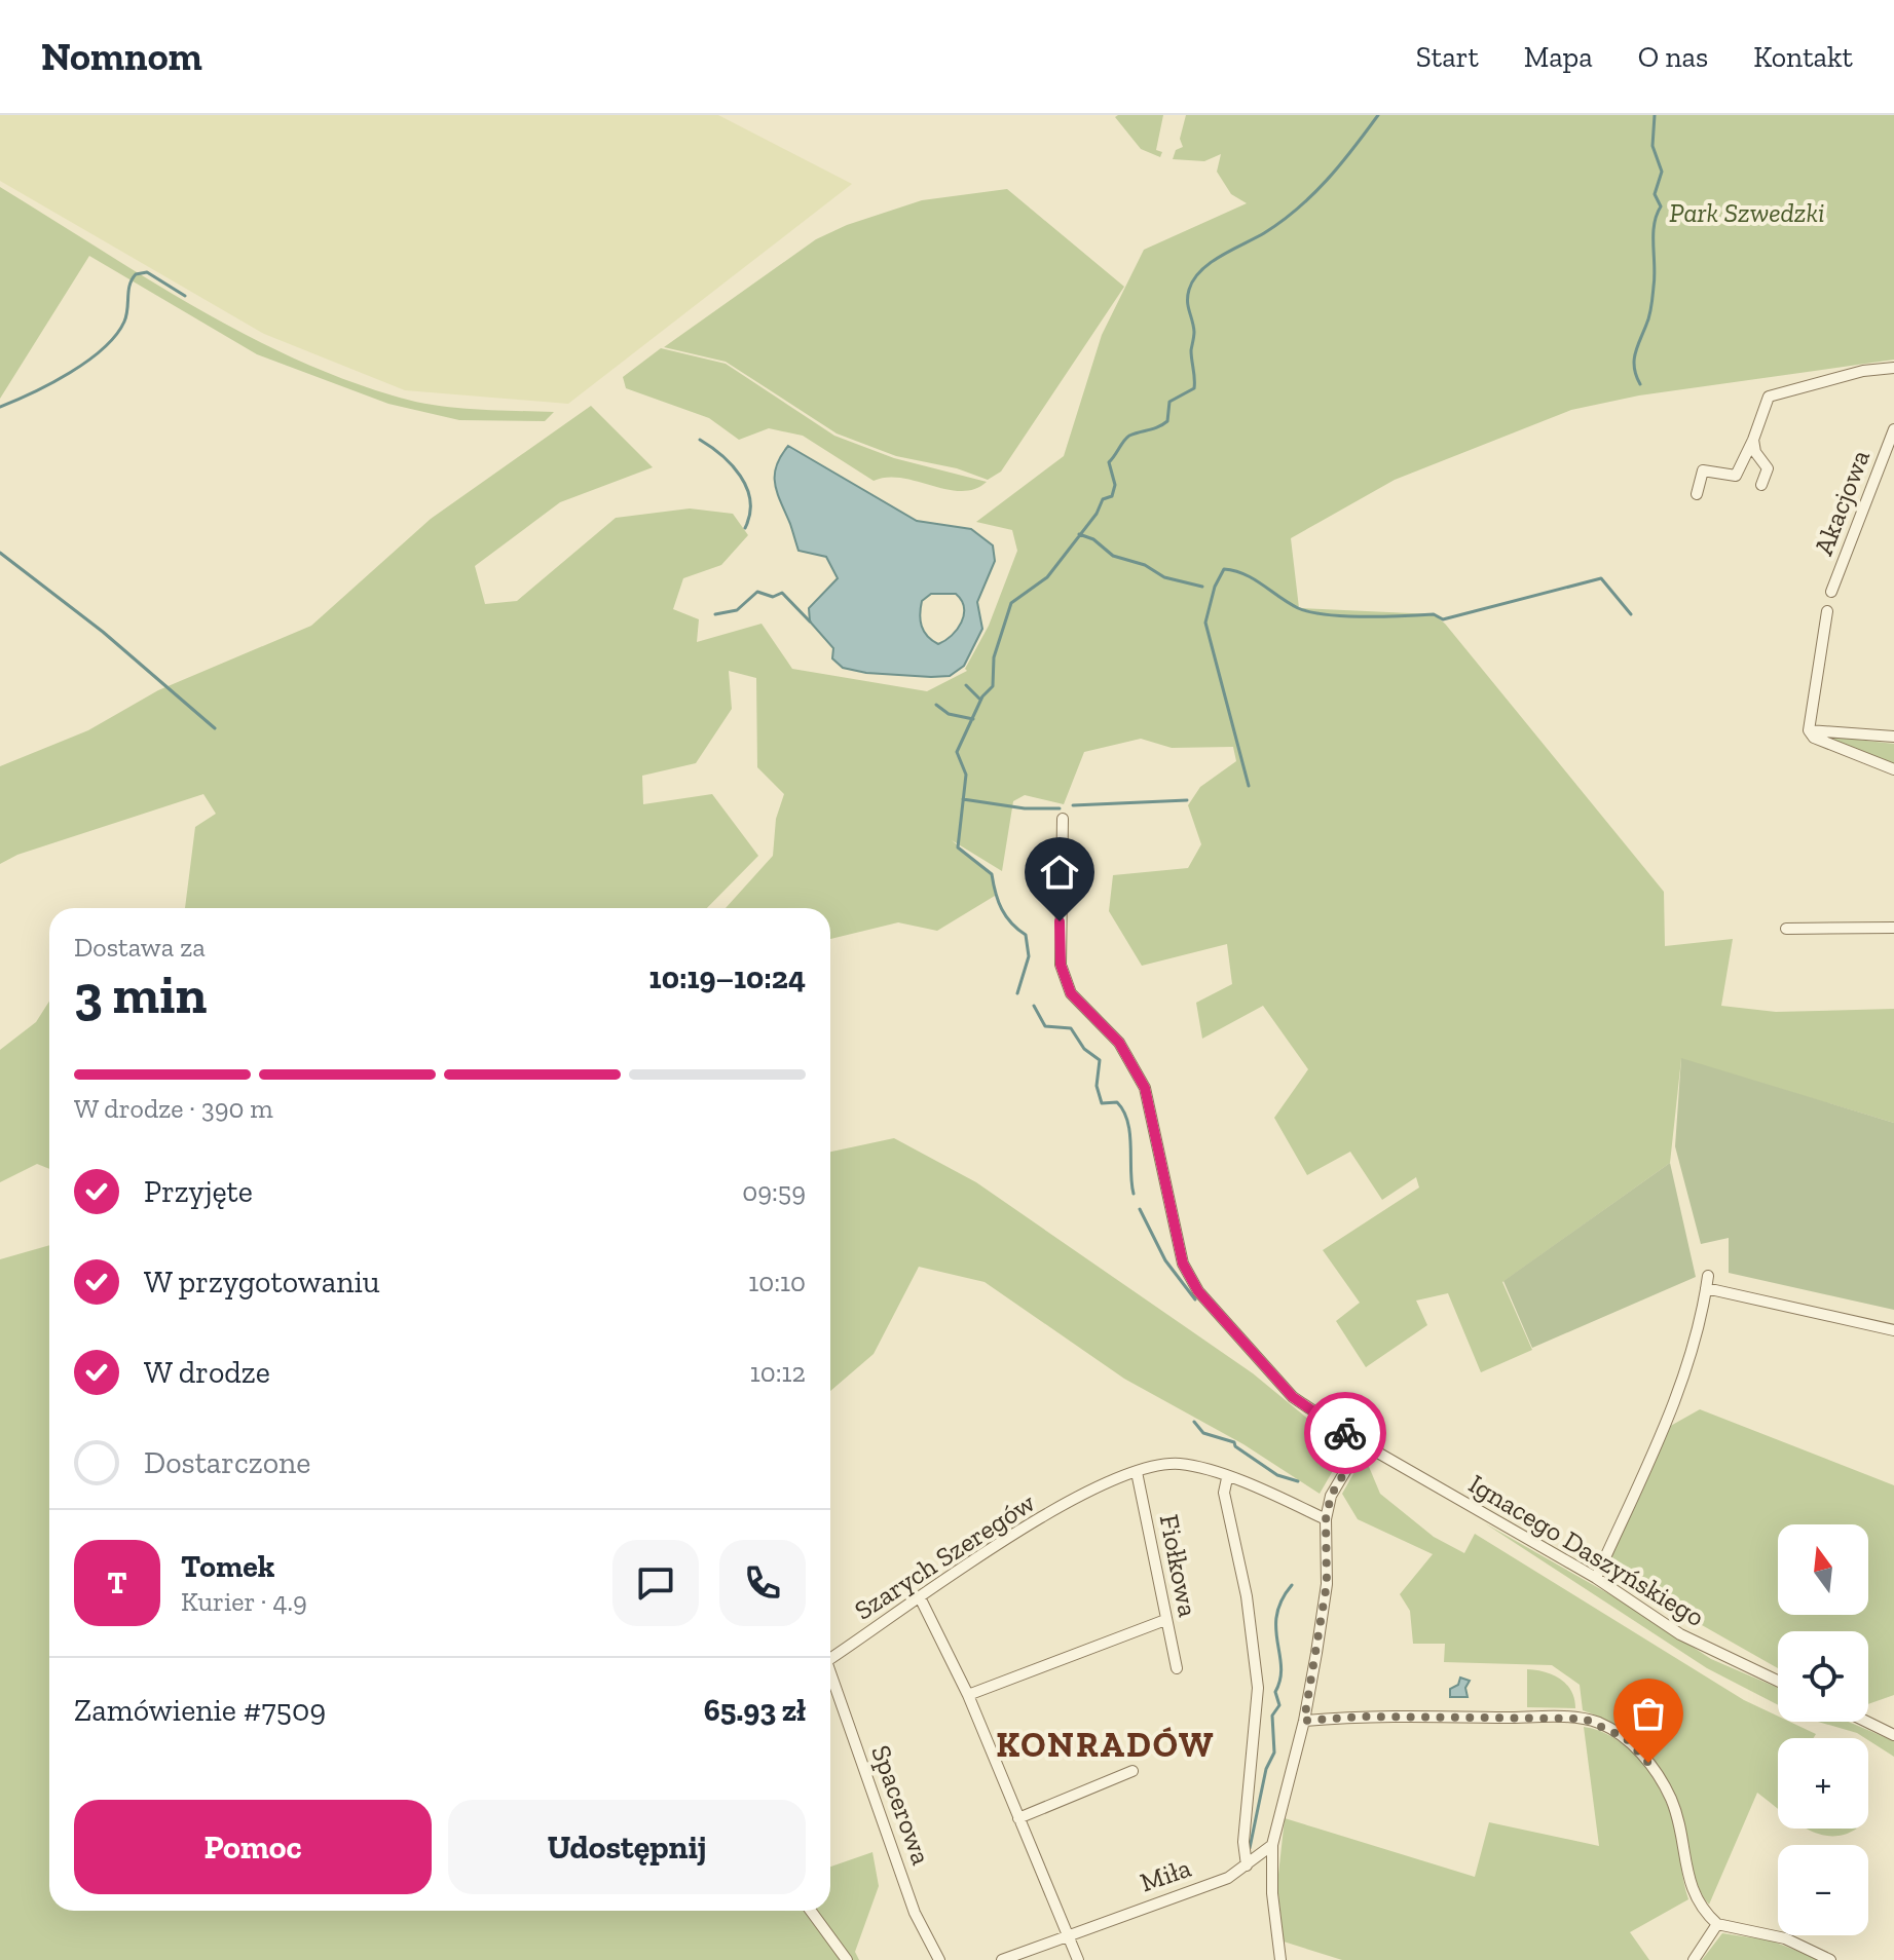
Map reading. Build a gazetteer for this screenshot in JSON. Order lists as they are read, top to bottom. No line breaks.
{"streets":{"street":["Akacjowa","Ignacego Daszyńskiego","Szarych Szeregów","Fiołkowa","Spacerowa","Miła"]},"crossings":[["Szarych Szeregów","Fiołkowa"]],"districts":["KONRADÓW"],"parks":["Park Szwedzki"],"north":"top","page":{"header":"Nomnom","nav":["Start","Mapa","O nas","Kontakt"],"heading":["3 min","Dostawa za","10:19–10:24"],"panel":["Tomek","Kurier · 4.9","Zamówienie #7509","65.93 zł"],"bar":"W drodze · 390 m","list":[["Przyjęte","09:59"],["W przygotowaniu","10:10"],["W drodze","10:12"],"Dostarczone"],"map_buttons":["+","−"],"round":"T","buttons":["Pomoc","Udostępnij"]}}
